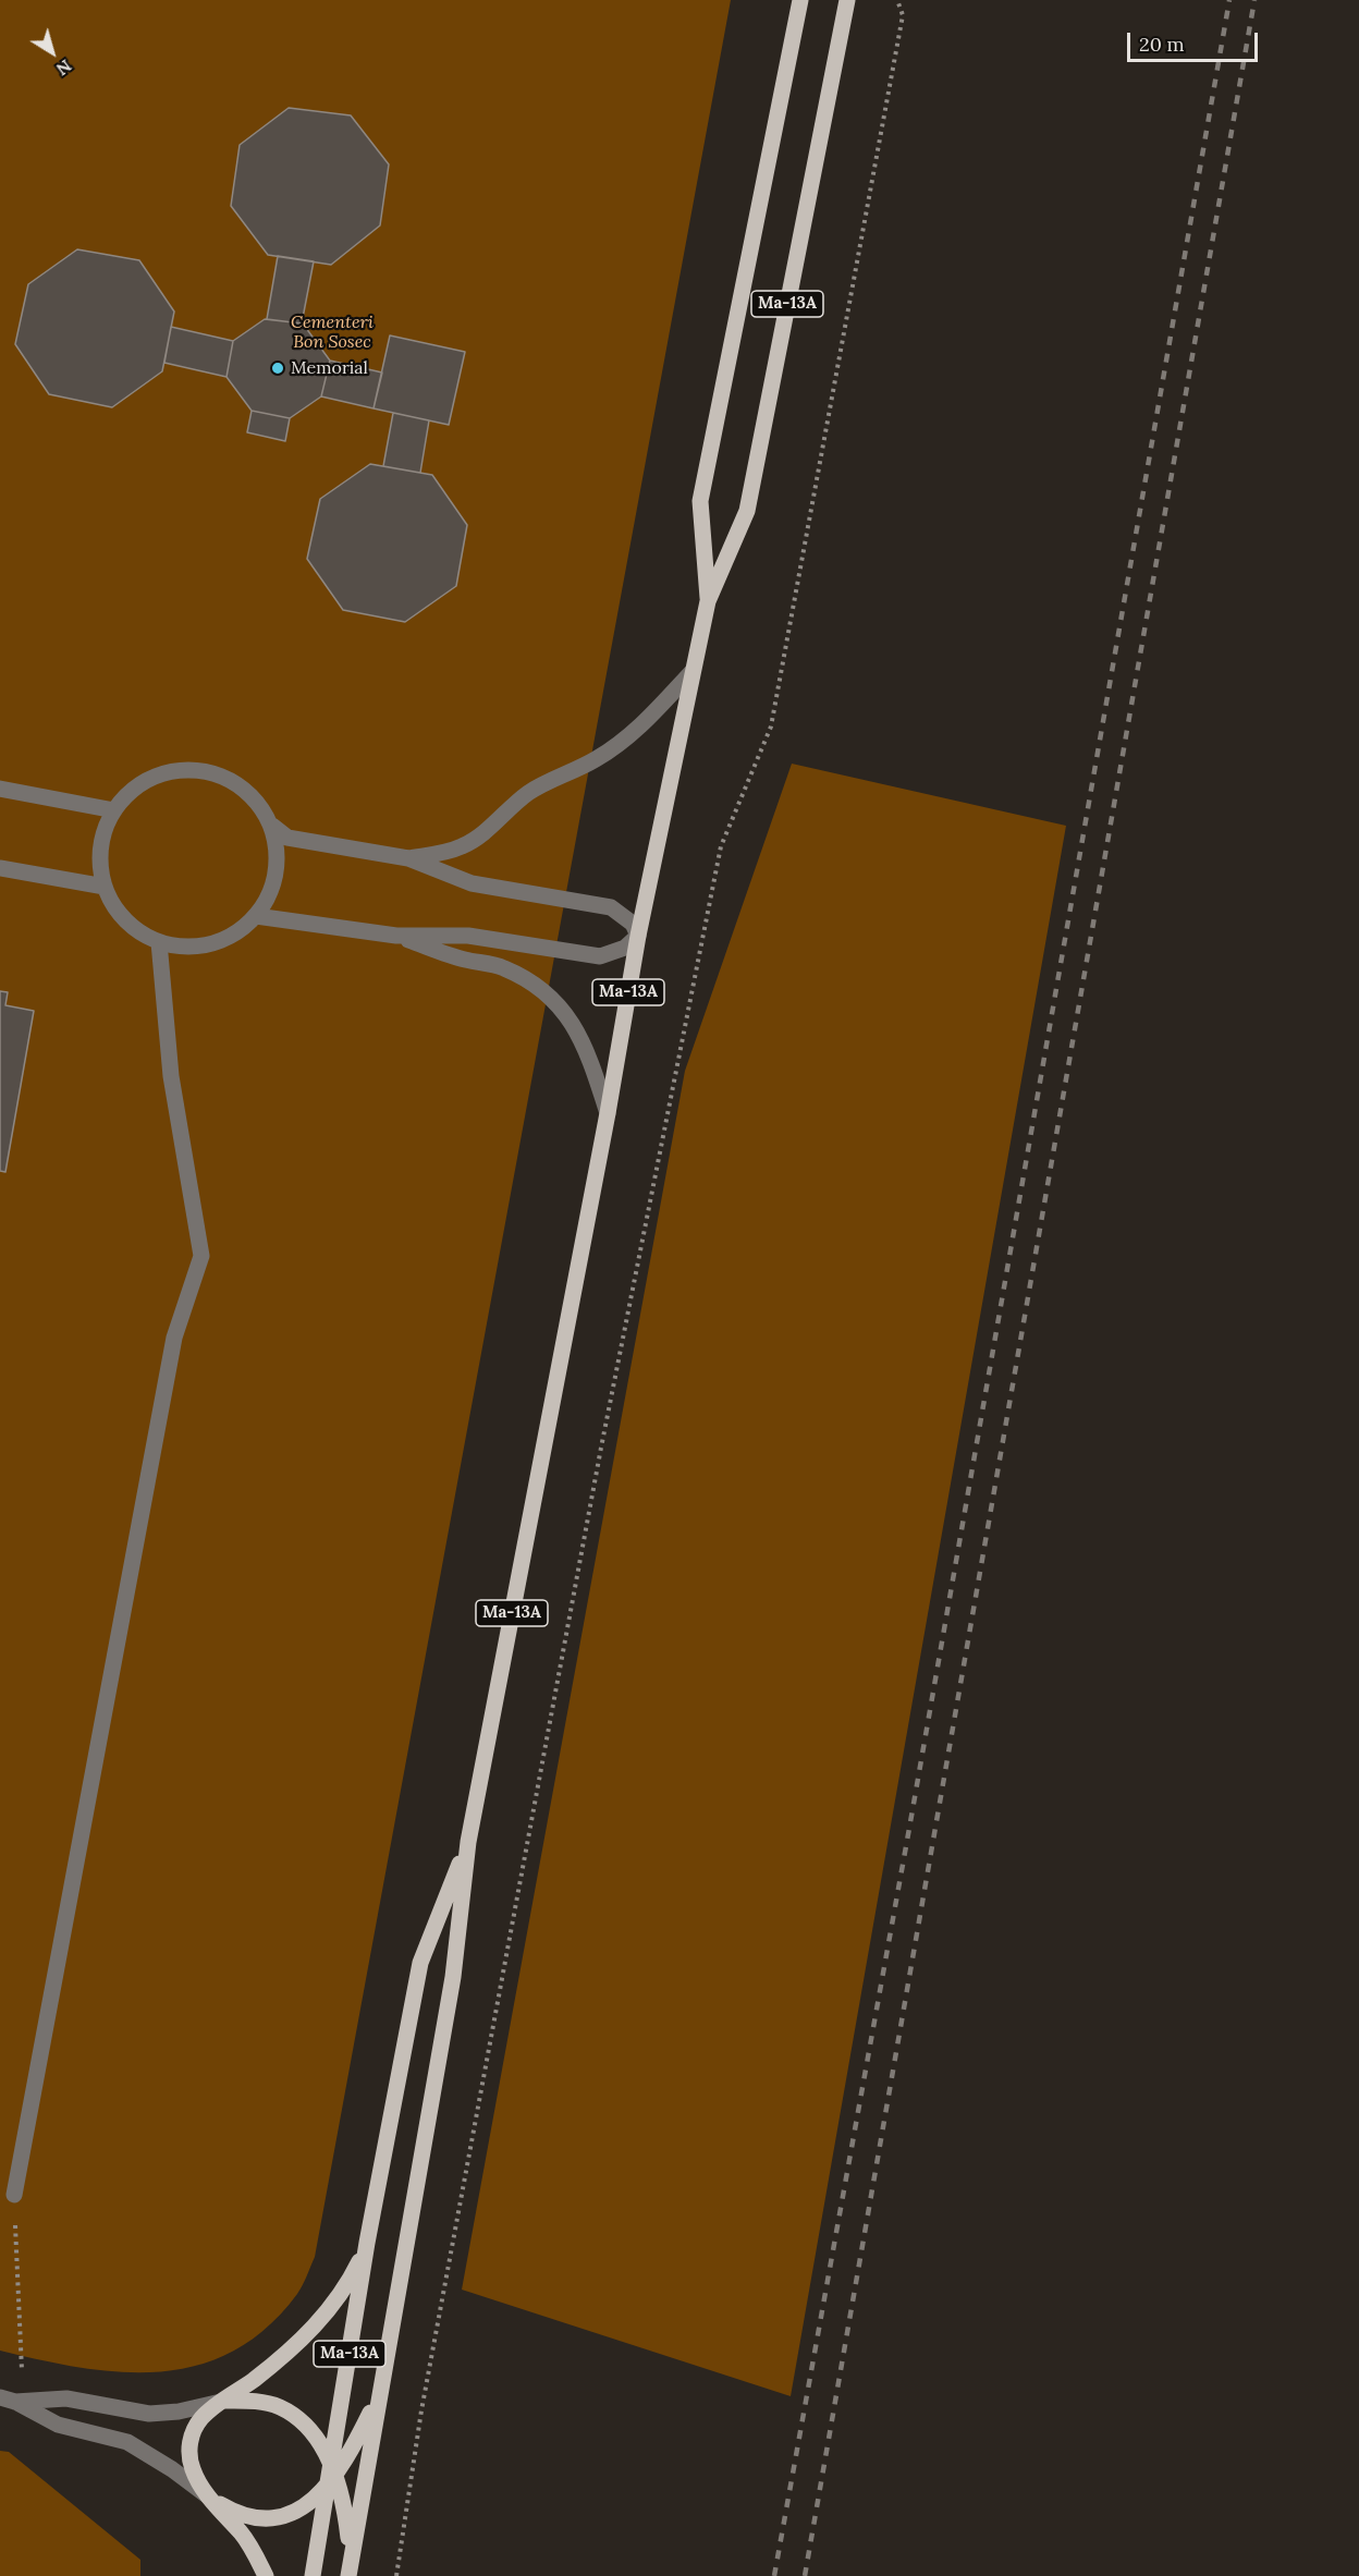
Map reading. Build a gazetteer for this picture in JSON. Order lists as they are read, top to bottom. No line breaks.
{"streets":{"main road":["Ma-13A"]},"parks":["Cementeri Bon Sosec"],"places":["Memorial"],"scale_bar":"20 m","north":"bottom right"}
